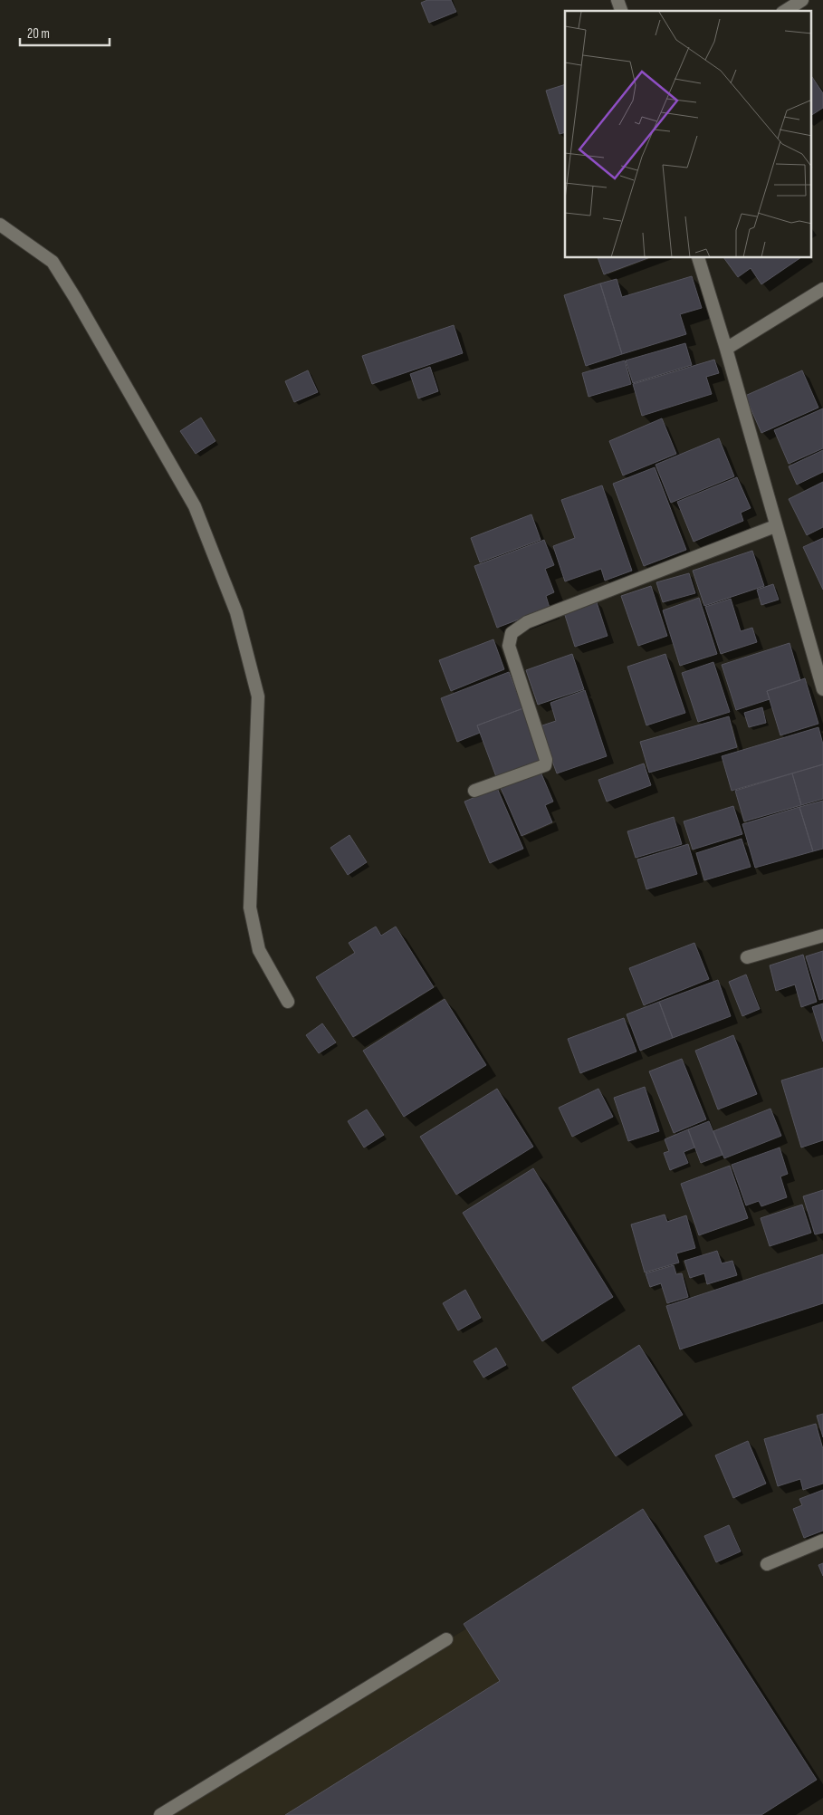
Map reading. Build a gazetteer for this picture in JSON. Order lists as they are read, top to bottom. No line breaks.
{"scale_bar":"20 m"}
